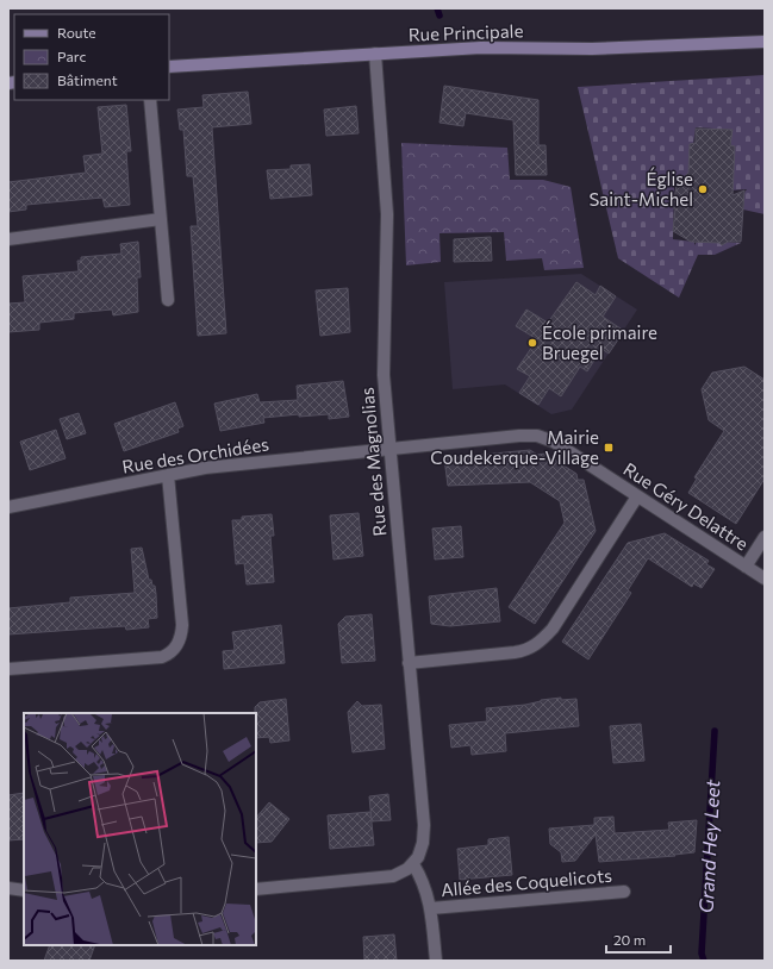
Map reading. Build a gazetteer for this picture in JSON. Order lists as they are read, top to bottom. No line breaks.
{"streets":{"street":["Rue Principale","Rue des Orchidées","Rue des Magnolias","Rue Géry Delattre","Allée des Coquelicots"]},"crossings":[["Rue Principale","Rue des Magnolias"],["Rue des Orchidées","Rue des Magnolias"],["Rue des Orchidées","Rue Géry Delattre"],["Rue des Magnolias","Rue Géry Delattre"]],"water":["Grand Hey Leet"],"places":{"other":["Église Saint-Michel","École primaire Bruegel"],"transit":["Mairie Coudekerque-Village"]},"legend":["Route","Parc","Bâtiment"],"scale_bar":"20 m"}
